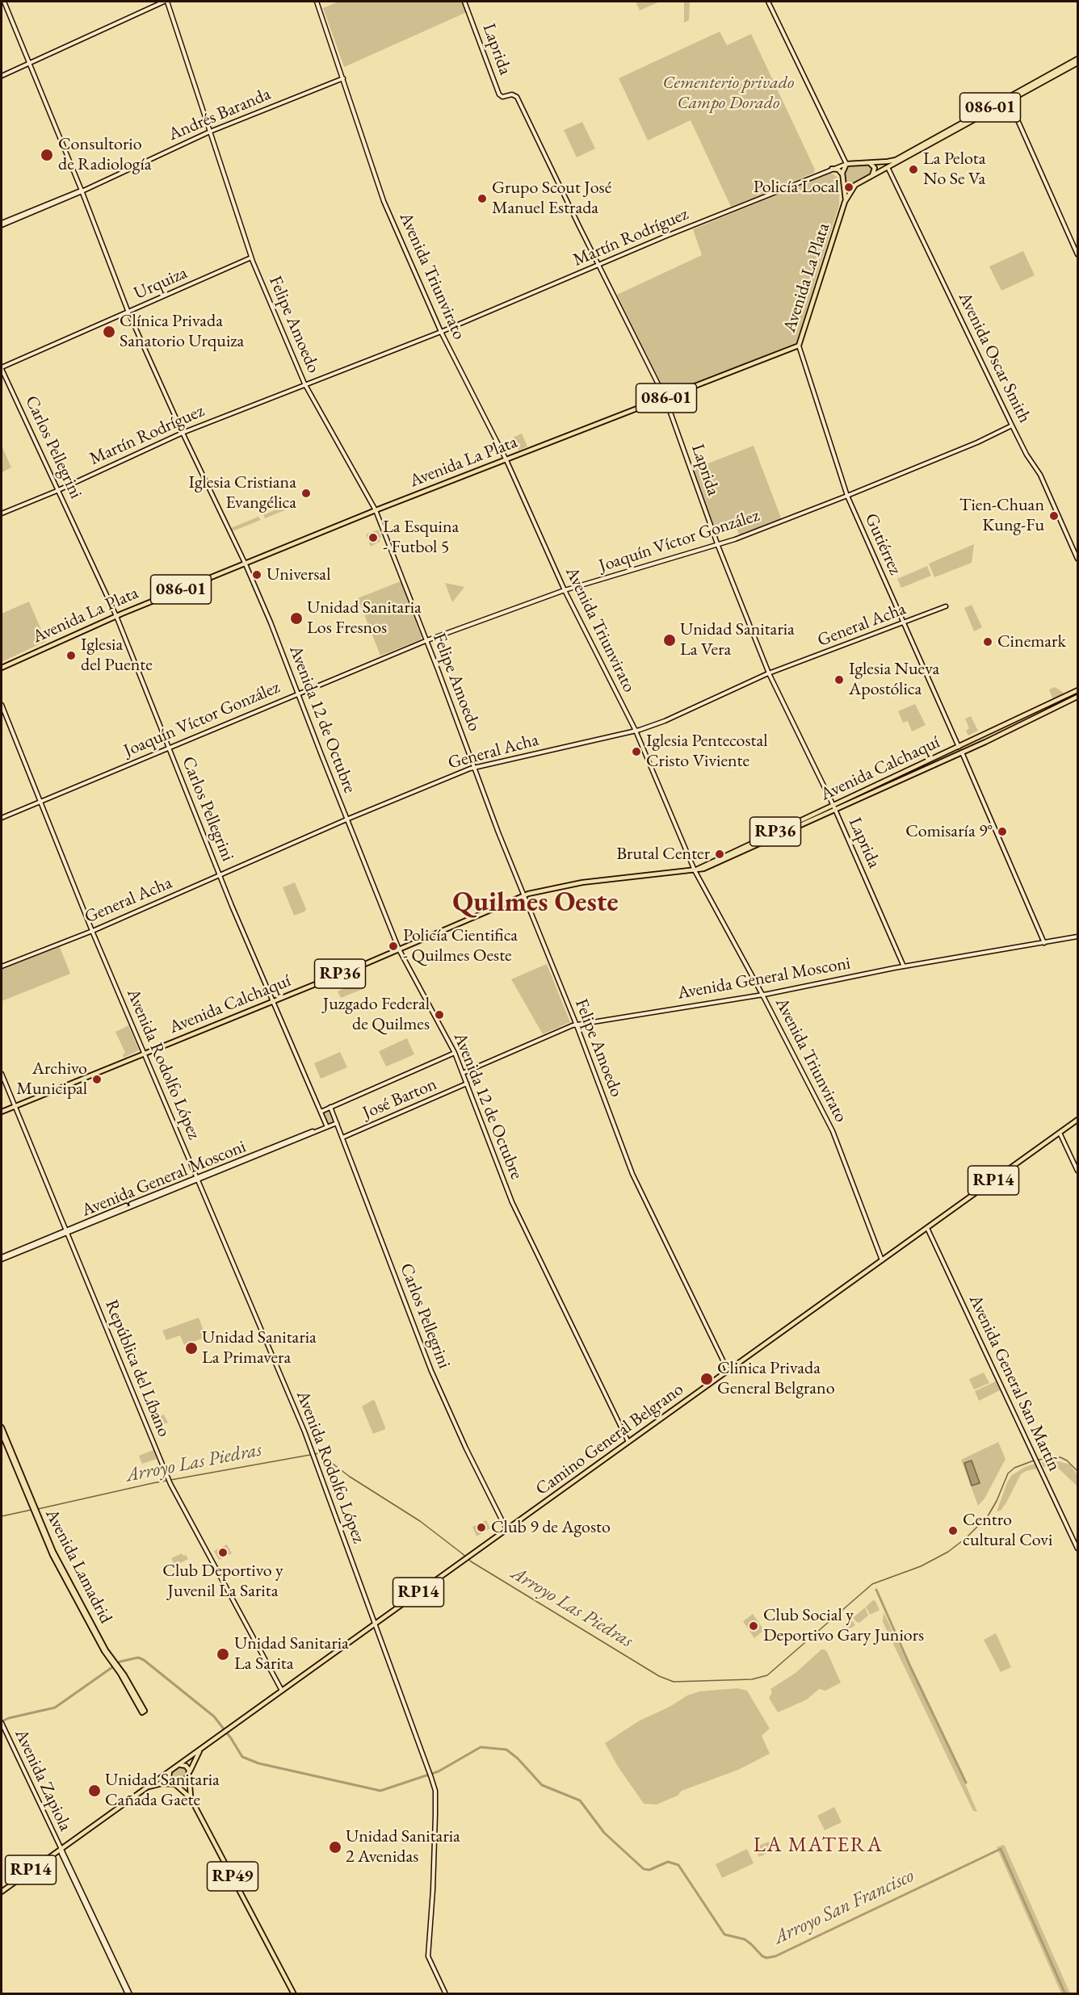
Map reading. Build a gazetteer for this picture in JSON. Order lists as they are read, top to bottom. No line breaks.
{"streets":{"main road":["086-01","Avenida La Plata","Avenida Calchaquí","RP36","RP14","Camino General Belgrano","Avenida Lamadrid","RP49"],"street":["Laprida","Andrés Baranda","Martín Rodríguez","Avenida Triunvirato","Urquiza","Felipe Amoedo","Avenida Oscar Smith","Carlos Pellegrini","Joaquín Víctor González","Gutiérrez","General Acha","Avenida 12 de Octubre","Avenida General Mosconi","Avenida Rodolfo López","José Barton","República del Líbano","Avenida General San Martín","Avenida Zapiola"]},"crossings":[["Laprida","Martín Rodríguez"],["Laprida","Avenida La Plata"],["Laprida","Joaquín Víctor González"],["Laprida","General Acha"],["Laprida","Avenida Calchaquí"],["Laprida","Avenida General Mosconi"],["Andrés Baranda","Avenida Triunvirato"],["Andrés Baranda","Felipe Amoedo"],["Andrés Baranda","Avenida 12 de Octubre"],["Martín Rodríguez","Avenida Triunvirato"],["Martín Rodríguez","Avenida La Plata"],["Martín Rodríguez","Felipe Amoedo"],["Martín Rodríguez","Carlos Pellegrini"],["Martín Rodríguez","Avenida 12 de Octubre"],["Avenida Triunvirato","Avenida La Plata"],["Avenida Triunvirato","Joaquín Víctor González"],["Avenida Triunvirato","General Acha"],["Avenida Triunvirato","Avenida Calchaquí"],["Avenida Triunvirato","Avenida General Mosconi"],["Avenida Triunvirato","Camino General Belgrano"],["Avenida La Plata","Felipe Amoedo"],["Avenida La Plata","Avenida Oscar Smith"],["Avenida La Plata","Carlos Pellegrini"],["Avenida La Plata","Gutiérrez"],["Avenida La Plata","Avenida 12 de Octubre"],["Urquiza","Felipe Amoedo"],["Urquiza","Carlos Pellegrini"],["Urquiza","Avenida 12 de Octubre"],["Felipe Amoedo","Joaquín Víctor González"],["Felipe Amoedo","General Acha"],["Felipe Amoedo","Avenida Calchaquí"],["Felipe Amoedo","Avenida General Mosconi"],["Felipe Amoedo","Camino General Belgrano"],["Avenida Oscar Smith","Joaquín Víctor González"],["Carlos Pellegrini","Joaquín Víctor González"],["Carlos Pellegrini","General Acha"],["Carlos Pellegrini","Avenida Calchaquí"],["Carlos Pellegrini","Avenida General Mosconi"],["Carlos Pellegrini","José Barton"],["Carlos Pellegrini","Camino General Belgrano"],["Joaquín Víctor González","Gutiérrez"],["Joaquín Víctor González","Avenida 12 de Octubre"],["Joaquín Víctor González","Avenida Rodolfo López"],["Gutiérrez","General Acha"],["Gutiérrez","Avenida Calchaquí"],["General Acha","Avenida 12 de Octubre"],["General Acha","Avenida Rodolfo López"],["Avenida 12 de Octubre","Avenida Calchaquí"],["Avenida 12 de Octubre","Avenida General Mosconi"],["Avenida 12 de Octubre","José Barton"],["Avenida 12 de Octubre","Camino General Belgrano"],["Avenida Calchaquí","Avenida Rodolfo López"],["Avenida Calchaquí","República del Líbano"],["Avenida General Mosconi","Avenida Rodolfo López"],["Avenida General Mosconi","República del Líbano"],["Avenida Rodolfo López","Camino General Belgrano"],["RP14","Camino General Belgrano"],["RP14","Avenida Zapiola"],["RP14","RP49"],["República del Líbano","Camino General Belgrano"],["Avenida General San Martín","Camino General Belgrano"],["Camino General Belgrano","RP49"]],"districts":["Quilmes Oeste","LA MATERA"],"water":["Arroyo Las Piedras","Arroyo San Francisco"],"parks":["Cementerio privado Campo Dorado"],"places":["Consultorio de Radiología","La Pelota No Se Va","Policía Local","Grupo Scout José Manuel Estrada","Clínica Privada Sanatorio Urquiza","Iglesia Cristiana Evangélica","Tien-Chuan Kung-Fu","La Esquina - Futbol 5","Universal","Unidad Sanitaria Los Fresnos","Unidad Sanitaria La Vera","Cinemark","Iglesia del Puente","Iglesia Nueva Apostólica","Iglesia Pentecostal Cristo Viviente","Comisaría 9°","Brutal Center","Policía Cientifica - Quilmes Oeste","Juzgado Federal de Quilmes","Archivo Municipal","Unidad Sanitaria La Primavera","Clinica Privada General Belgrano","Club 9 de Agosto","Centro cultural Covi","Club Deportivo y Juvenil La Sarita","Club Social y Deportivo Gary Juniors","Unidad Sanitaria La Sarita","Unidad Sanitaria Cañada Gaete","Unidad Sanitaria 2 Avenidas"]}
